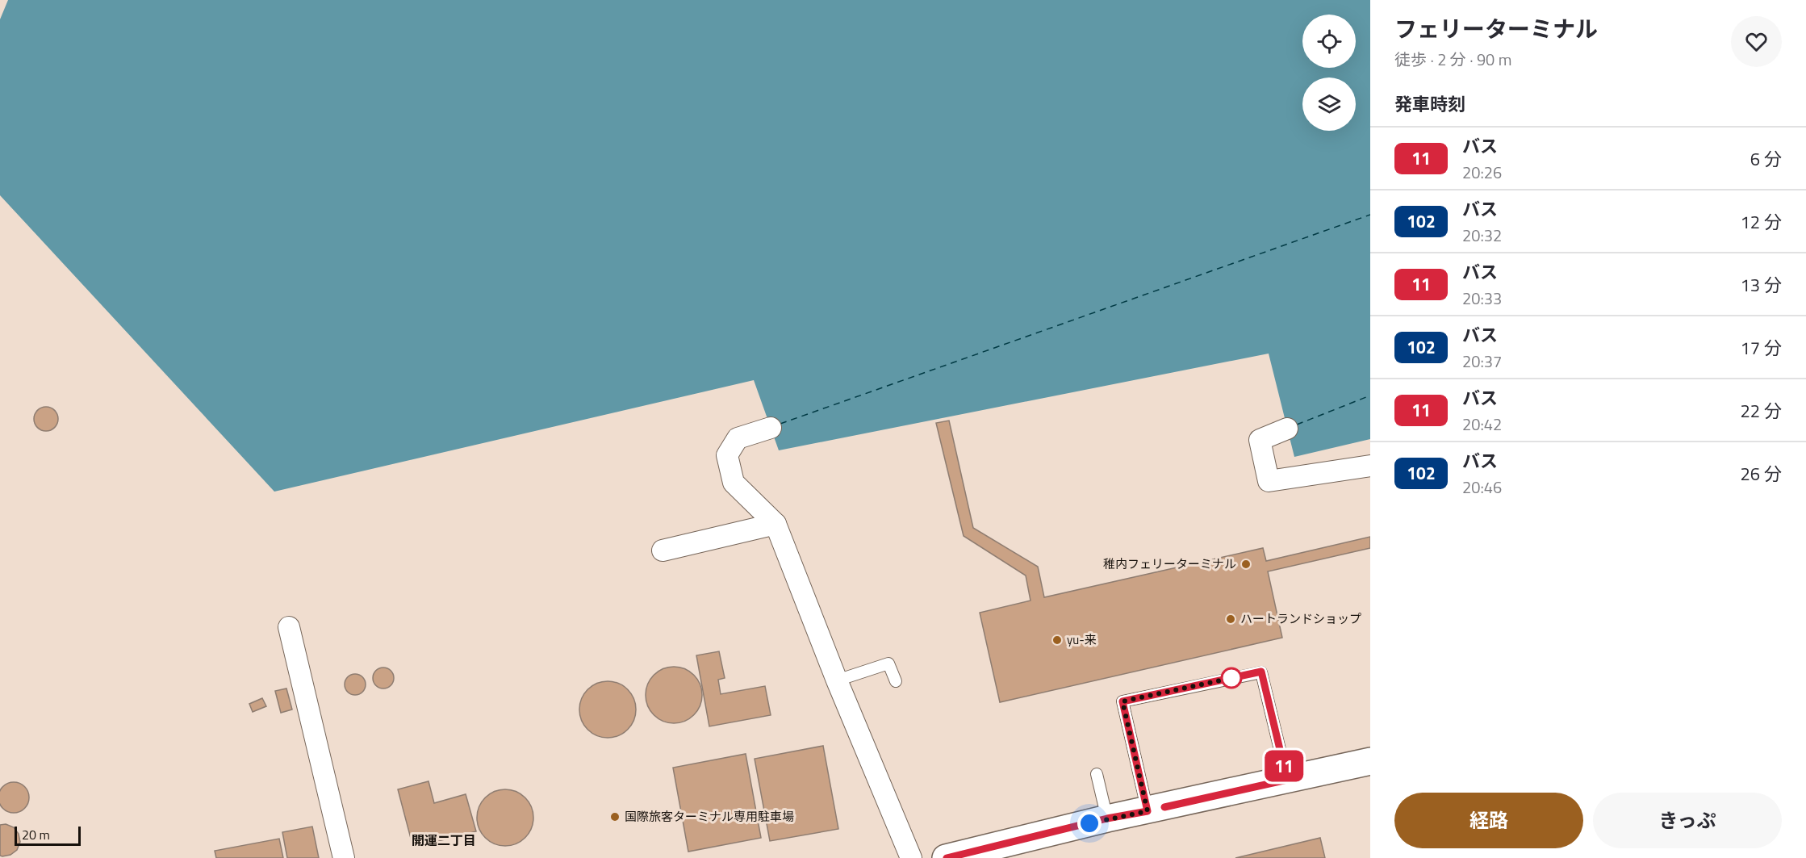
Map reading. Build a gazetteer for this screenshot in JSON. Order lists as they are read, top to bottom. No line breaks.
{"districts":["開運二丁目"],"places":["稚内フェリーターミナル","ハートランドショップ","yu-来","国際旅客ターミナル専用駐車場"],"lines":["bus line 11"],"scale_bar":"20 m","page":{"on_map":"11","heading":[["フェリーターミナル","徒歩 · 2 分 · 90 m"],"発車時刻"],"list":[{"mark":"11","name":"バス","note":"20:26","value":"6 分"},{"mark":"102","name":"バス","note":"20:32","value":"12 分"},{"mark":"11","name":"バス","note":"20:33","value":"13 分"},{"mark":"102","name":"バス","note":"20:37","value":"17 分"},{"mark":"11","name":"バス","note":"20:42","value":"22 分"},{"mark":"102","name":"バス","note":"20:46","value":"26 分"}],"buttons":["経路","きっぷ"],"scale":"20 m"}}
